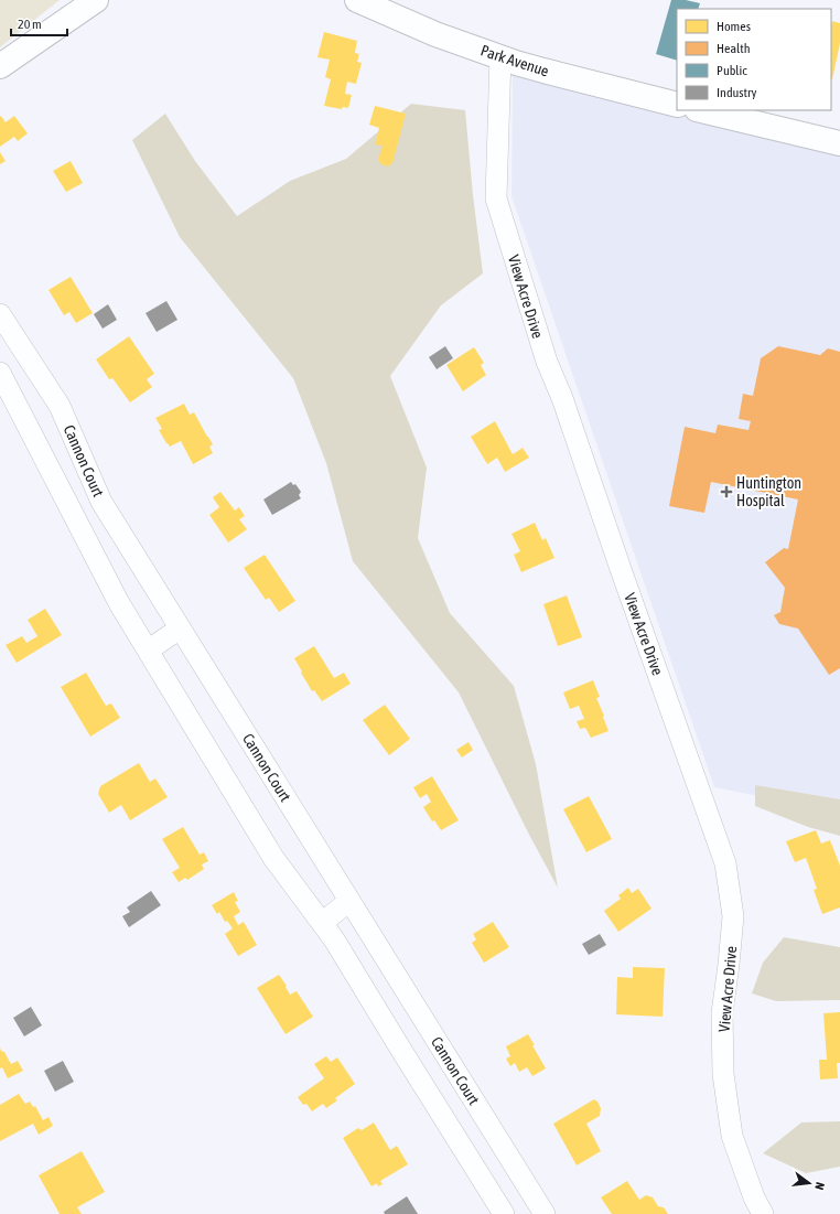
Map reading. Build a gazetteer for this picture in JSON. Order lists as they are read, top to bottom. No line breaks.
{"streets":{"main road":["Park Avenue"],"street":["View Acre Drive","Cannon Court"]},"crossings":[["Park Avenue","View Acre Drive"]],"places":{"health":["Huntington Hospital"]},"legend":["Homes","Health","Public","Industry"],"scale_bar":"20 m","north":"right"}
